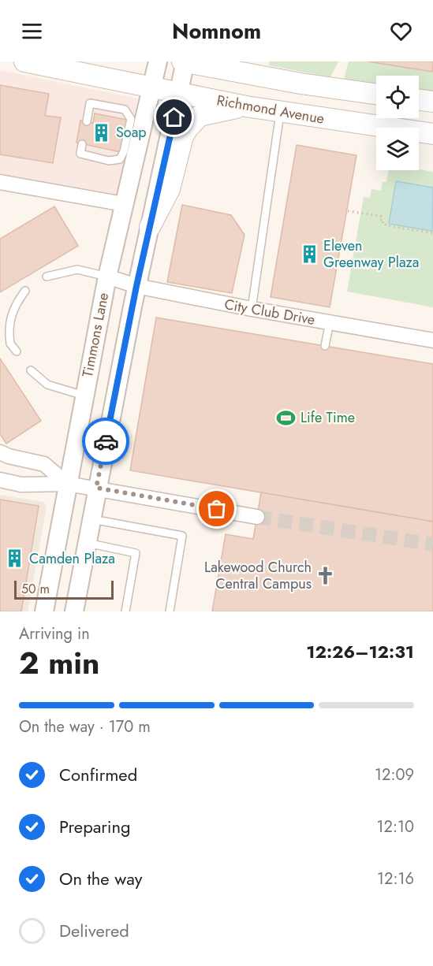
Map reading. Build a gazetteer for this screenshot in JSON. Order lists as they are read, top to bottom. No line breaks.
{"streets":{"main road":["Richmond Avenue"],"street":["City Club Drive","Timmons Lane"]},"crossings":[["Richmond Avenue","Timmons Lane"],["City Club Drive","Timmons Lane"]],"places":{"building":["Soap","Eleven Greenway Plaza","Camden Plaza"],"sports":["Life Time"],"church":["Lakewood Church Central Campus"]},"scale_bar":"50 m","page":{"header":"Nomnom","scale":"50 m","heading":["2 min","Arriving in","12:26–12:31"],"bar":"On the way · 170 m","list":[["Confirmed","12:09"],["Preparing","12:10"],["On the way","12:16"],"Delivered"]}}
